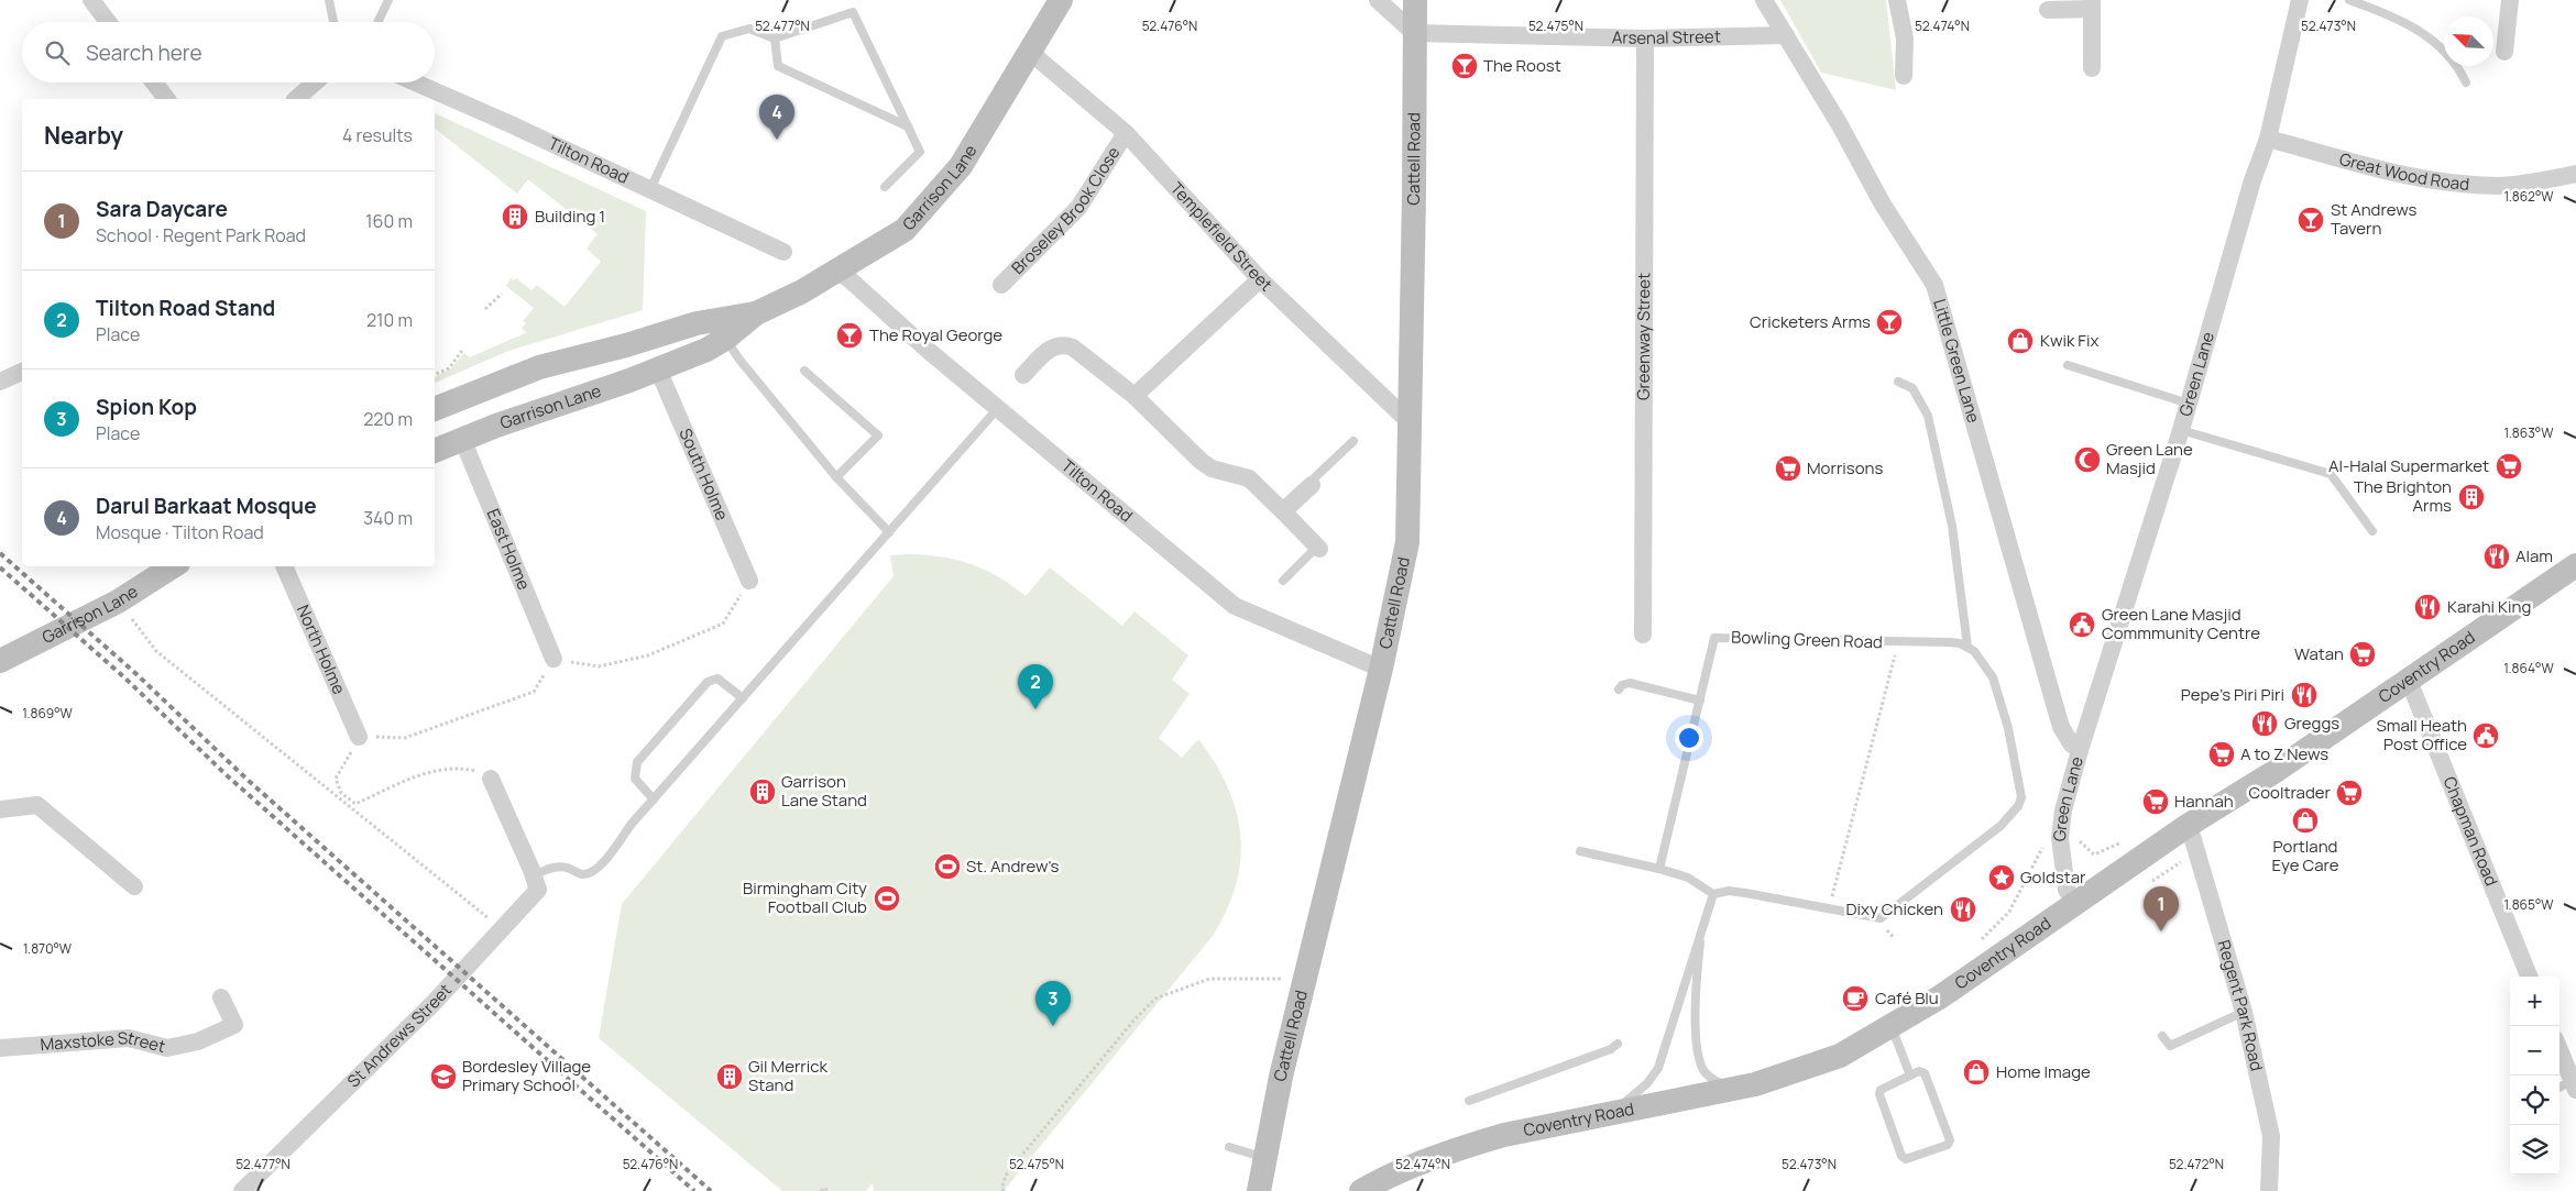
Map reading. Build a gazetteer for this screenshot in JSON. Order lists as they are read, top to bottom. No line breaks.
{"streets":{"street":["Arsenal Street","Cattell Road","Tilton Road","Great Wood Road","Garrison Lane","Broseley Brook Close","Templefield Street","Greenway Street","Little Green Lane","Green Lane","South Holme","East Holme","North Holme","Coventry Road","Chapman Road","Regent Park Road","St Andrews Street","Maxstoke Street"],"lane":["Bowling Green Road"]},"crossings":[["Arsenal Street","Cattell Road"],["Arsenal Street","Greenway Street"],["Arsenal Street","Little Green Lane"],["Cattell Road","Tilton Road"],["Cattell Road","Templefield Street"],["Tilton Road","Garrison Lane"],["Great Wood Road","Green Lane"],["Garrison Lane","Templefield Street"],["Garrison Lane","South Holme"],["Garrison Lane","East Holme"],["Broseley Brook Close","Templefield Street"],["Little Green Lane","Green Lane"],["Green Lane","Coventry Road"],["Coventry Road","Chapman Road"],["Coventry Road","Regent Park Road"]],"places":{"bar":["The Roost","St Andrews Tavern","Cricketers Arms","The Royal George"],"building":["Building 1","The Brighton Arms","Garrison Lane Stand","Gil Merrick Stand"],"shop":["Kwik Fix","Portland Eye Care","Home Image"],"mosque":["Green Lane Masjid"],"supermarket":["Al-Halal Supermarket","Morrisons","Watan","A to Z News","Cooltrader","Hannah"],"restaurant":["Alam","Karahi King","Pepe's Piri Piri","Greggs","Dixy Chicken"],"public building":["Green Lane Masjid Commmunity Centre","Small Heath Post Office"],"sports":["St. Andrew's","Birmingham City Football Club"],"place":["Goldstar"],"cafe":["Café Blu"],"school or university":["Bordesley Village Primary School"]},"north":"top left","page":{"search":"Search here","pins":["4","2","1","3"],"heading":["Nearby","4 results"],"list":[{"mark":"1","name":"Sara Daycare","note":"School · Regent Park Road","value":"160 m"},{"mark":"2","name":"Tilton Road Stand","note":"Place","value":"210 m"},{"mark":"3","name":"Spion Kop","note":"Place","value":"220 m"},{"mark":"4","name":"Darul Barkaat Mosque","note":"Mosque · Tilton Road","value":"340 m"}],"map_buttons":["+","−"]},"coordinates":["52.477°N","52.476°N","52.475°N","52.474°N","52.473°N","1.862°W","1.863°W","1.864°W","1.869°W","1.865°W","1.870°W","52.472°N"]}
